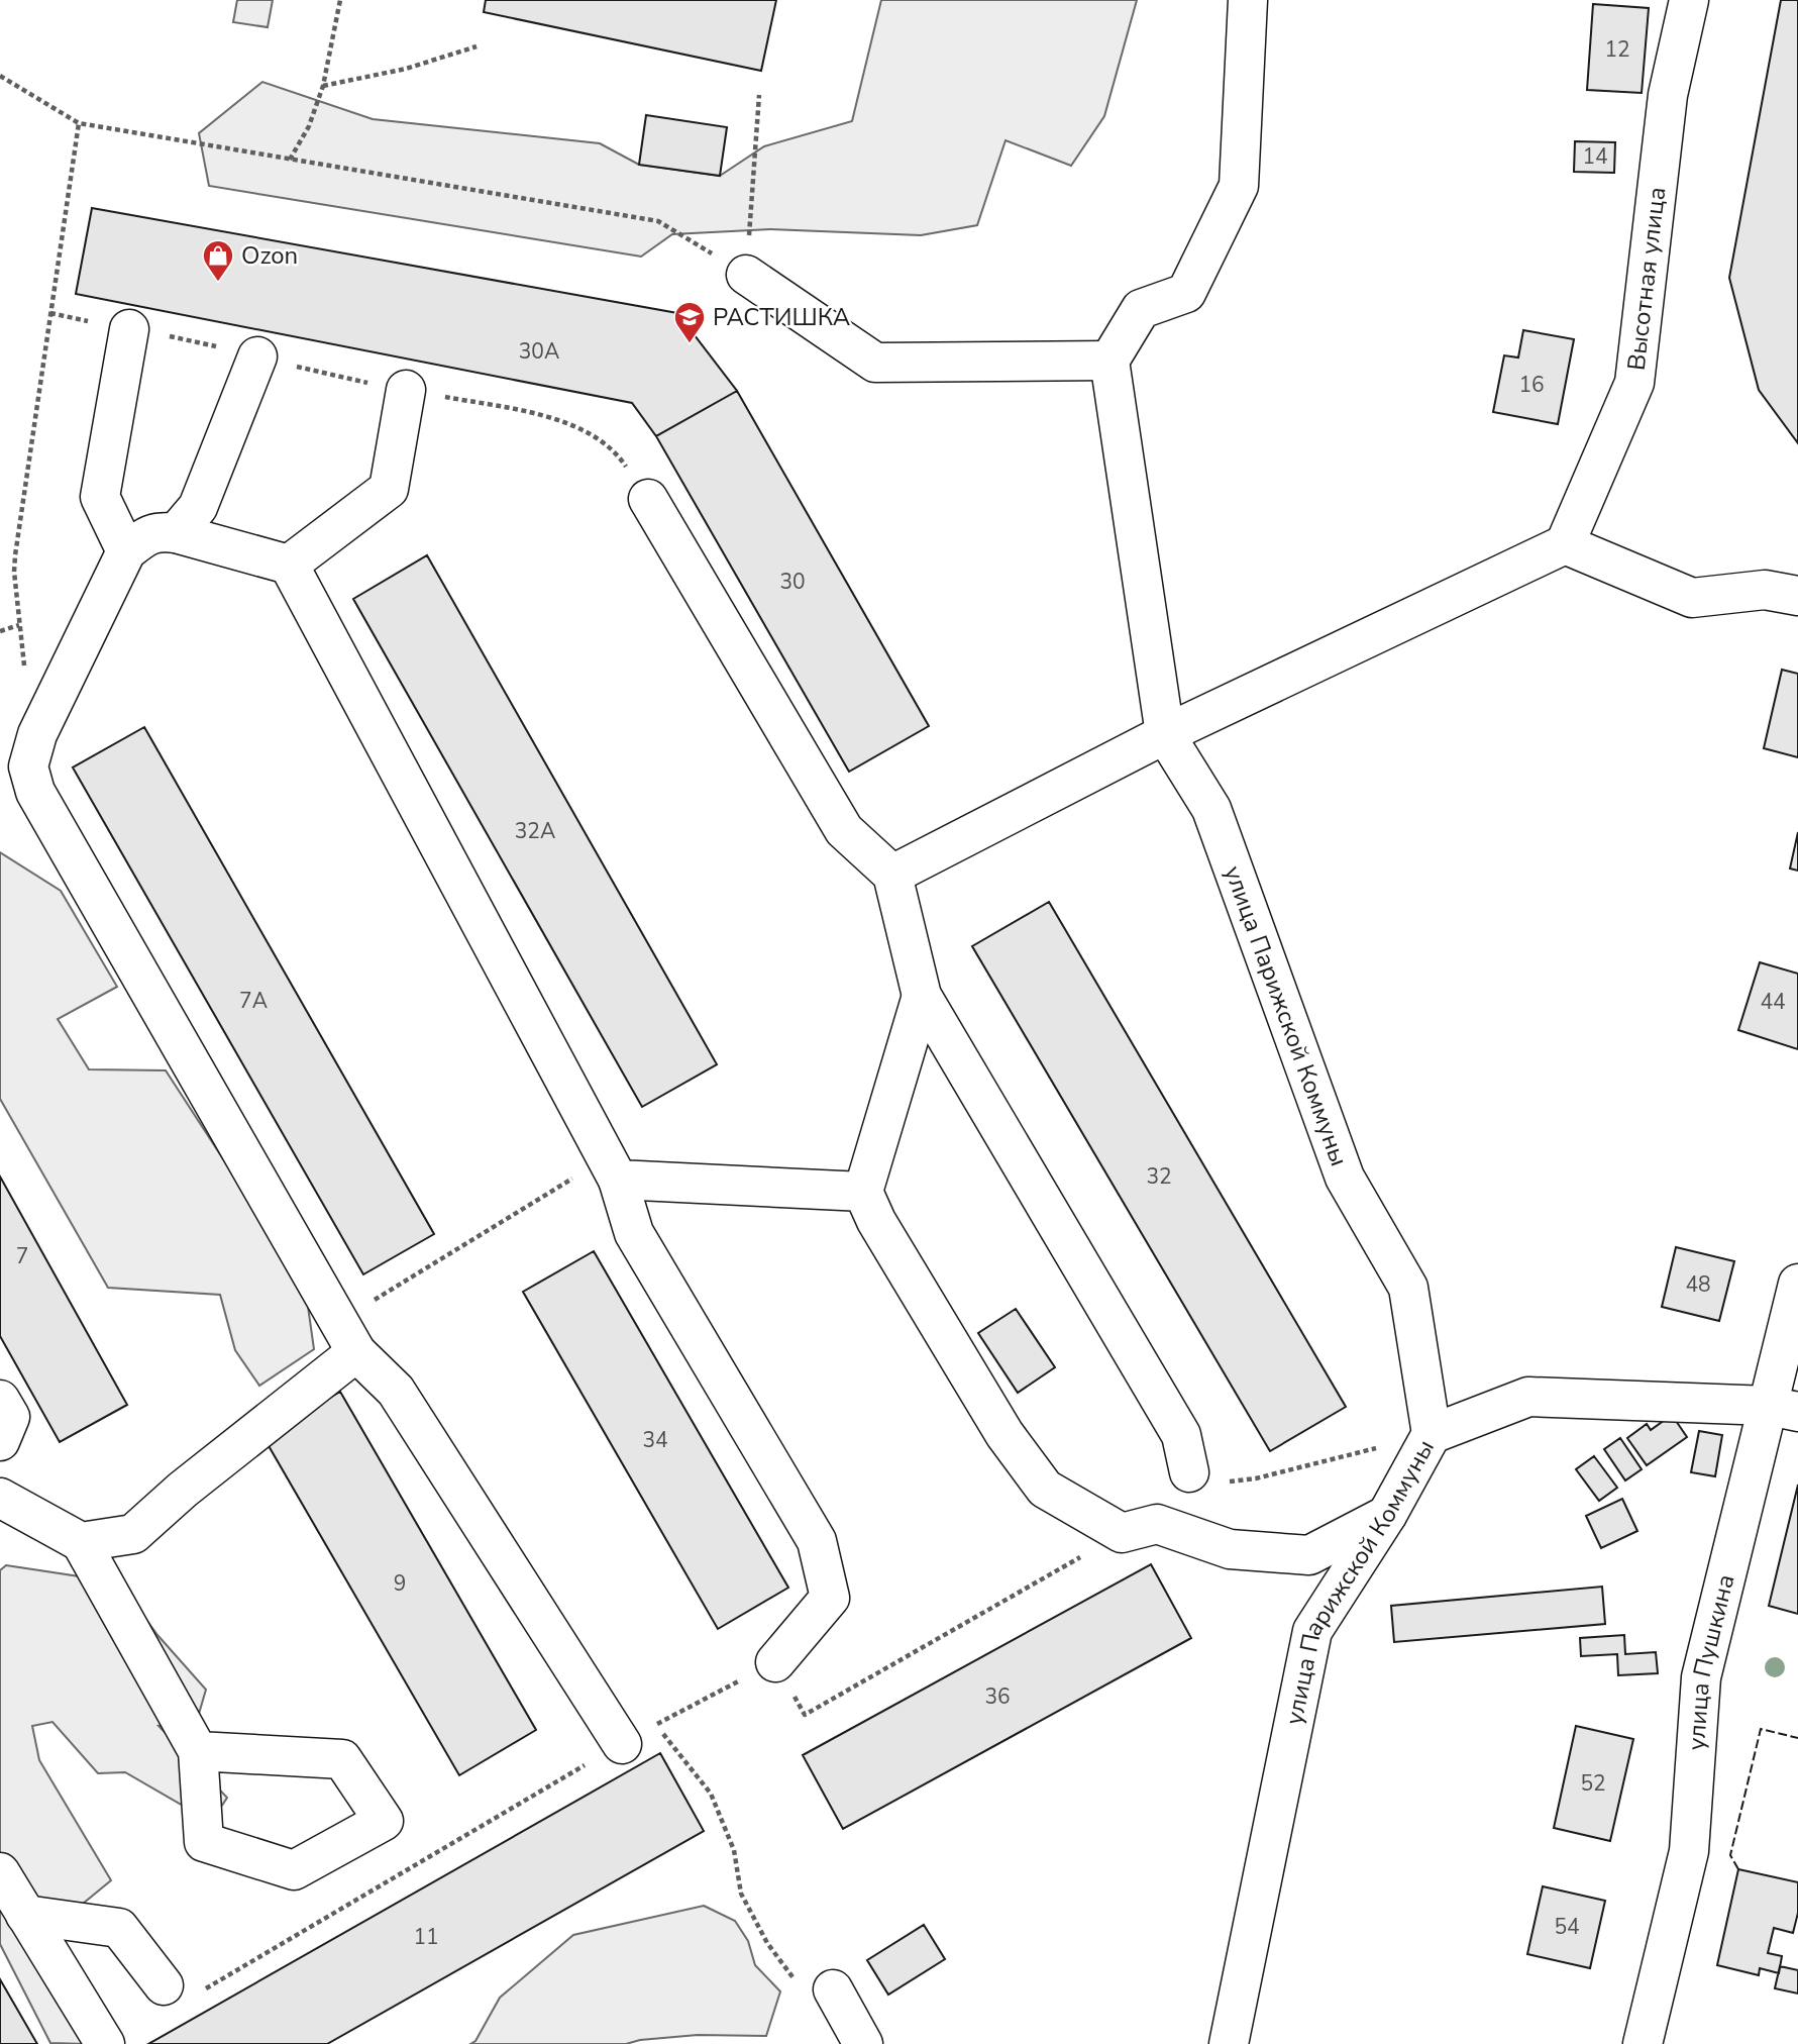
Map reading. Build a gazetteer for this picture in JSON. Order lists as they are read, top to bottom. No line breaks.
{"streets":{"street":["Высотная улица","улица Парижской Коммуны","улица Пушкина"]},"places":{"shop":["Ozon"],"school or university":["РАСТИШКА"]},"house_numbers":["12","14","30А","16","30","32А","7А","44","32","7","48","34","9","36","52","54","11"]}
